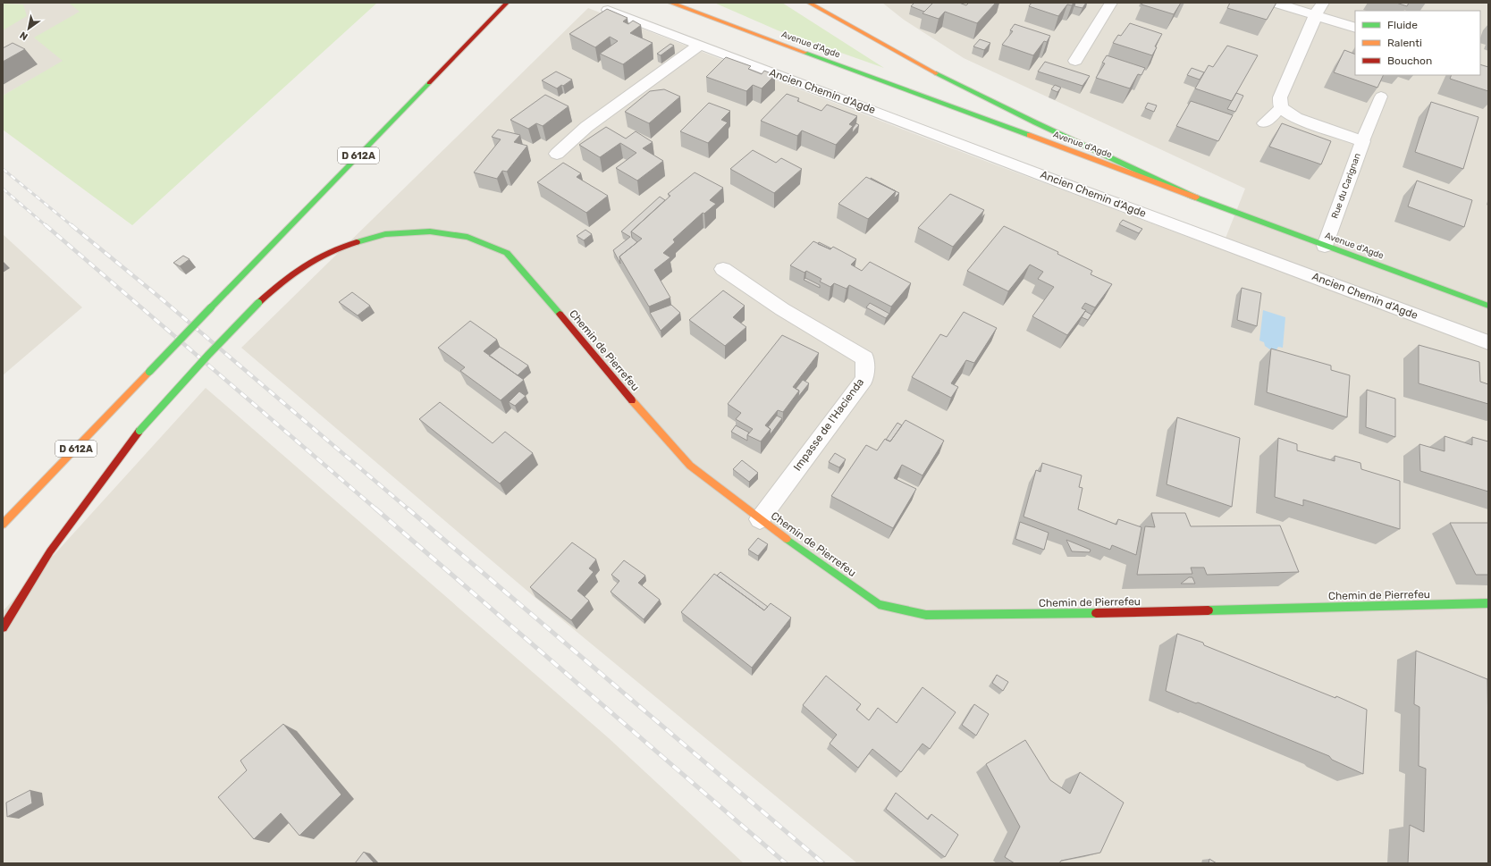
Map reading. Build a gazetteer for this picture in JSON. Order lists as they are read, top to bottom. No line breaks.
{"streets":{"main road":["Avenue d'Agde","D 612A","Chemin de Pierrefeu"],"street":["Ancien Chemin d'Agde","Rue du Carignan","Impasse de l'Hacienda"]},"crossings":[["Avenue d'Agde","Rue du Carignan"],["Chemin de Pierrefeu","Impasse de l'Hacienda"]],"legend":["Fluide","Ralenti","Bouchon"],"north":"bottom left"}
